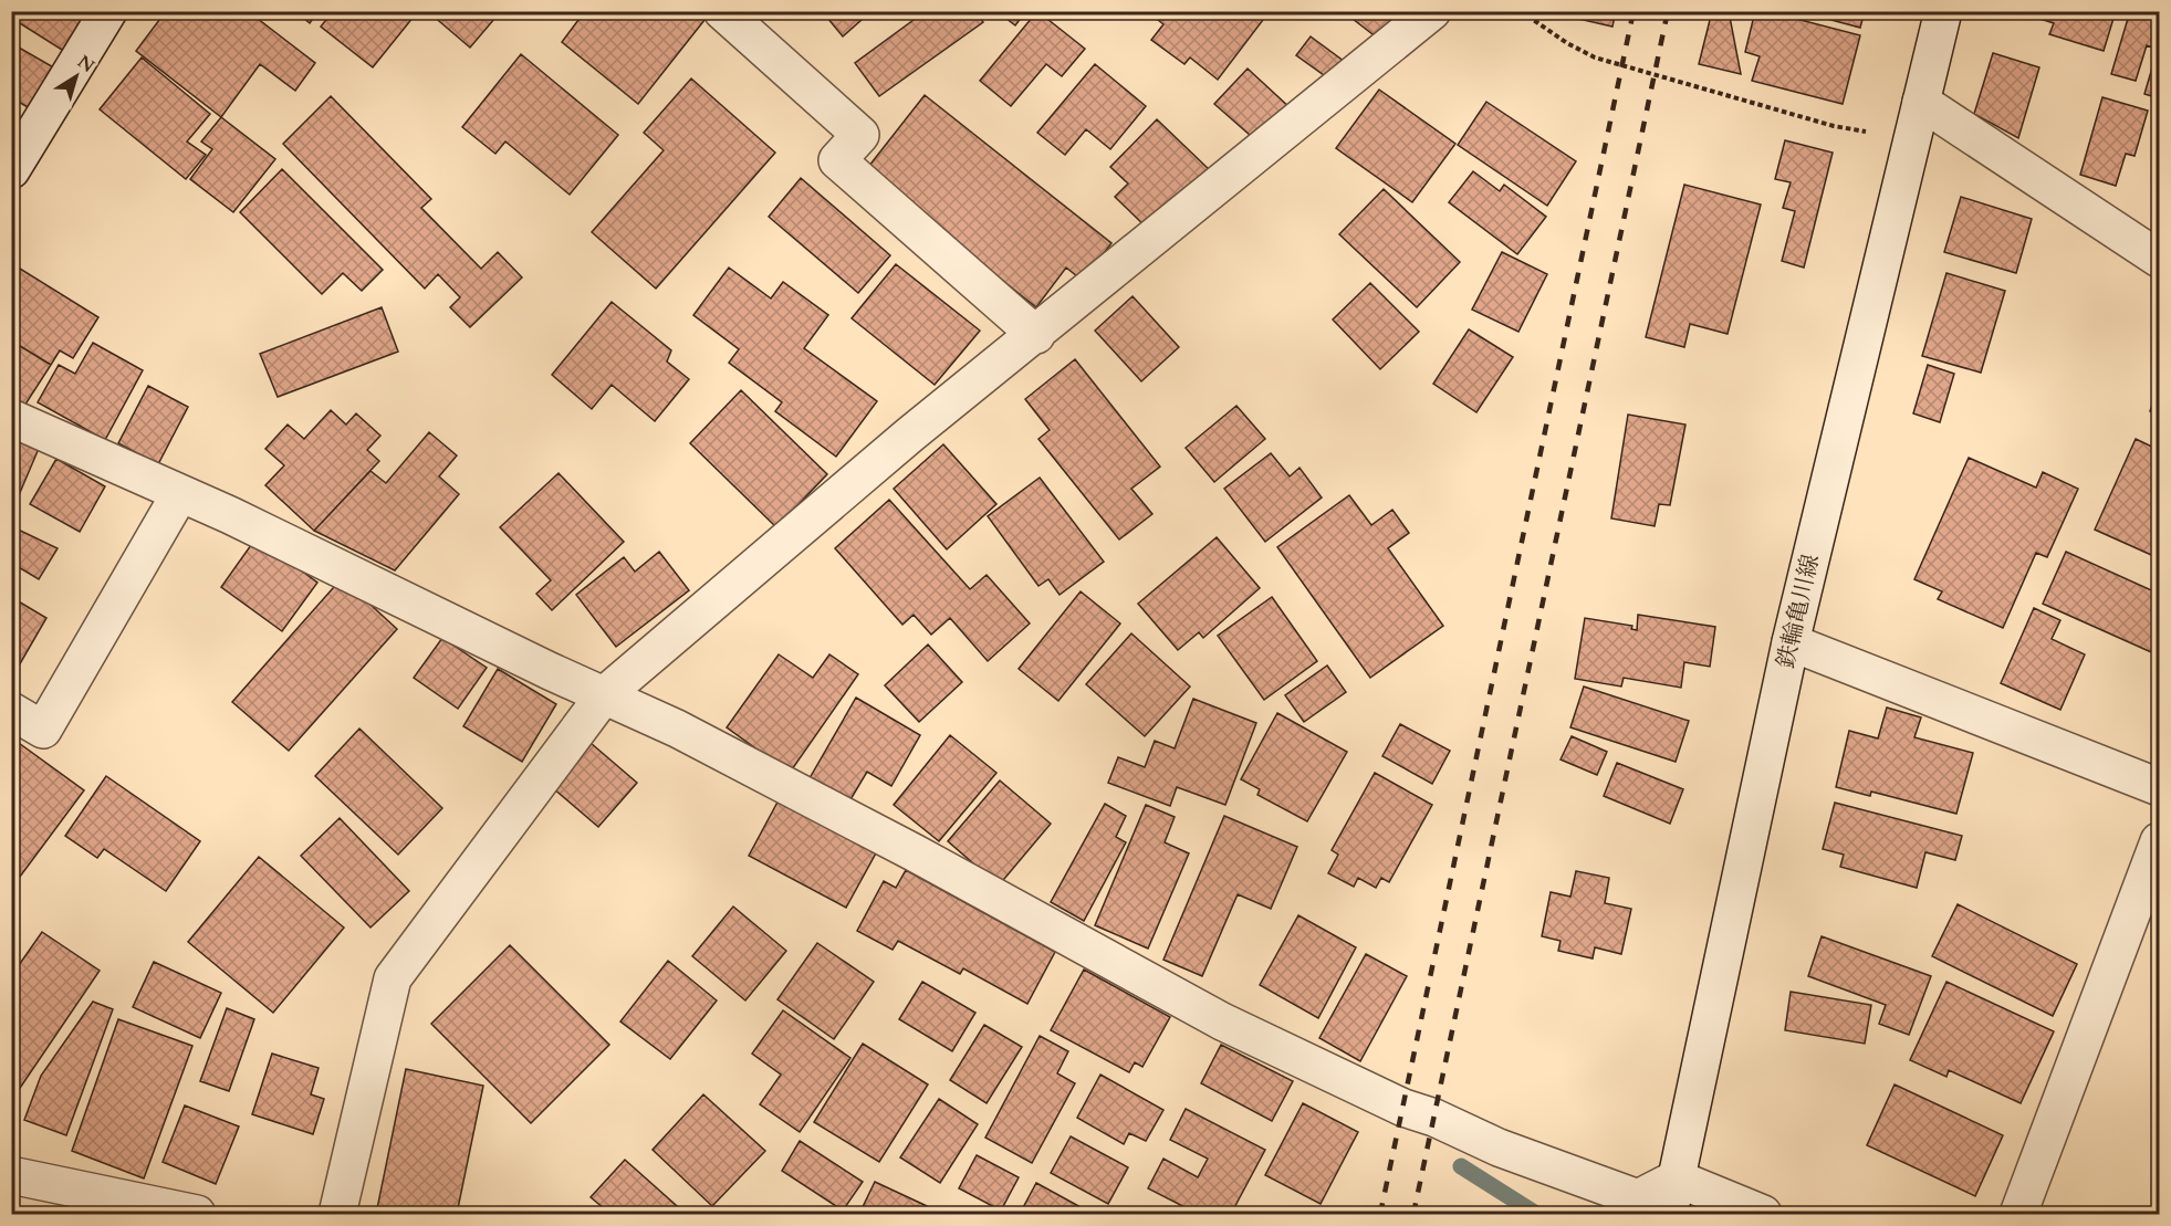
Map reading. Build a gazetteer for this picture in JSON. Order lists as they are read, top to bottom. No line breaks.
{"streets":{"street":["鉄輪亀川線"]},"north":"top right"}
